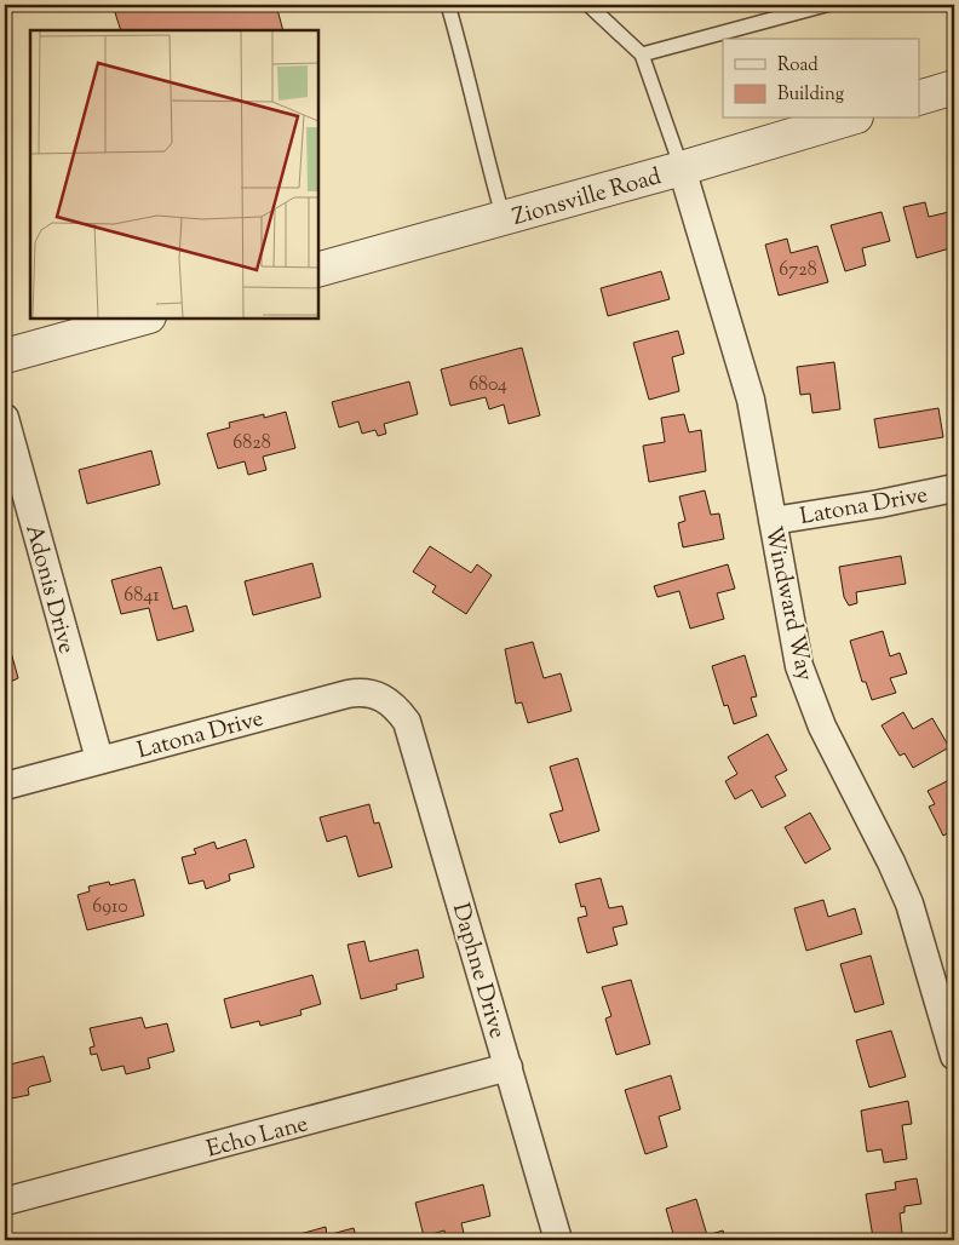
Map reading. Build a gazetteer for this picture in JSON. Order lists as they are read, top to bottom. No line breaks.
{"streets":{"street":["Zionsville Road","Latona Drive","Adonis Drive","Windward Way","Daphne Drive","Echo Lane"]},"crossings":[["Zionsville Road","Windward Way"],["Latona Drive","Adonis Drive"],["Latona Drive","Windward Way"],["Latona Drive","Daphne Drive"],["Daphne Drive","Echo Lane"]],"house_numbers":["6728","6804","6828","6841","6910"],"legend":["Road","Building"]}
